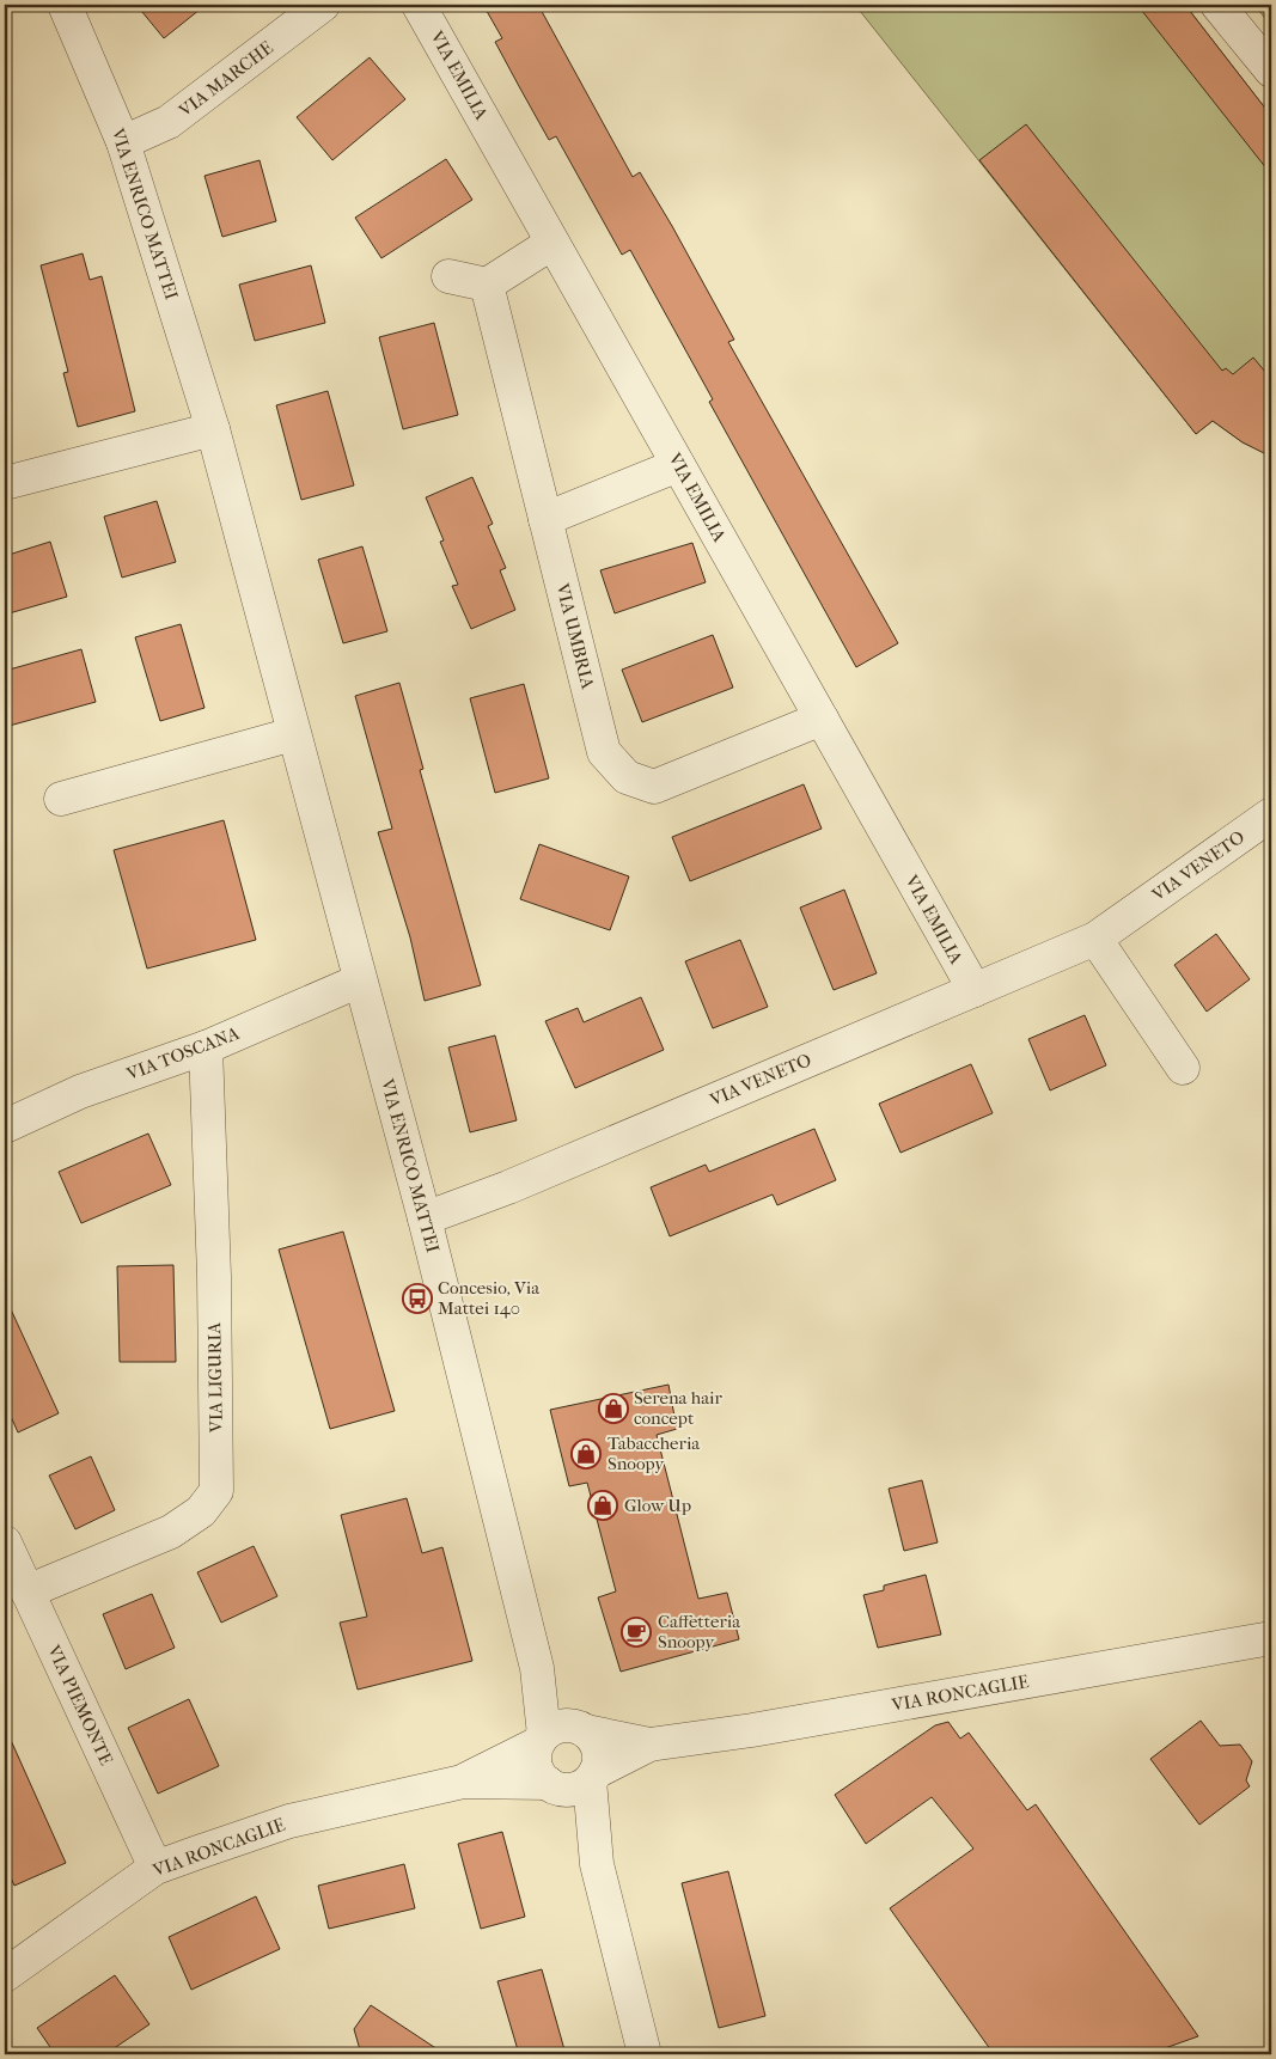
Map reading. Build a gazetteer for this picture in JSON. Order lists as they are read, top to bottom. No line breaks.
{"streets":{"street":["VIA EMILIA","VIA MARCHE","VIA ENRICO MATTEI","VIA UMBRIA","VIA VENETO","VIA TOSCANA","VIA LIGURIA","VIA RONCAGLIE","VIA PIEMONTE"]},"crossings":[["VIA EMILIA","VIA UMBRIA"],["VIA EMILIA","VIA VENETO"],["VIA MARCHE","VIA ENRICO MATTEI"],["VIA ENRICO MATTEI","VIA VENETO"],["VIA ENRICO MATTEI","VIA TOSCANA"],["VIA ENRICO MATTEI","VIA RONCAGLIE"],["VIA TOSCANA","VIA LIGURIA"],["VIA LIGURIA","VIA PIEMONTE"],["VIA RONCAGLIE","VIA PIEMONTE"]],"places":{"bus stop":["Concesio, Via Mattei 140"],"shop":["Serena hair concept","Tabaccheria Snoopy","Glow Up"],"cafe":["Caffetteria Snoopy"]}}
